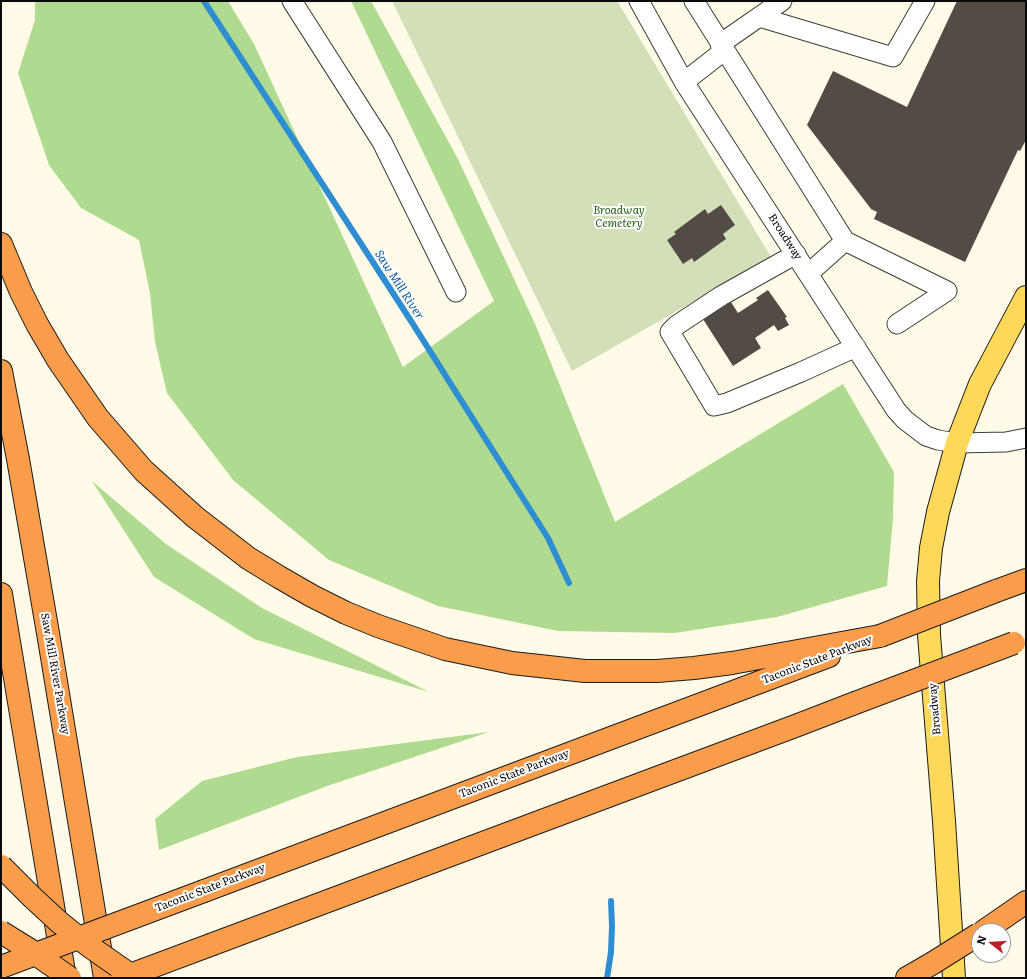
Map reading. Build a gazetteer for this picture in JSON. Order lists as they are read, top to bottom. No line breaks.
{"streets":{"highway":["Taconic State Parkway","Saw Mill River Parkway"],"main road":["Broadway"]},"water":["Saw Mill River"],"parks":["Broadway Cemetery"],"north":"left"}
